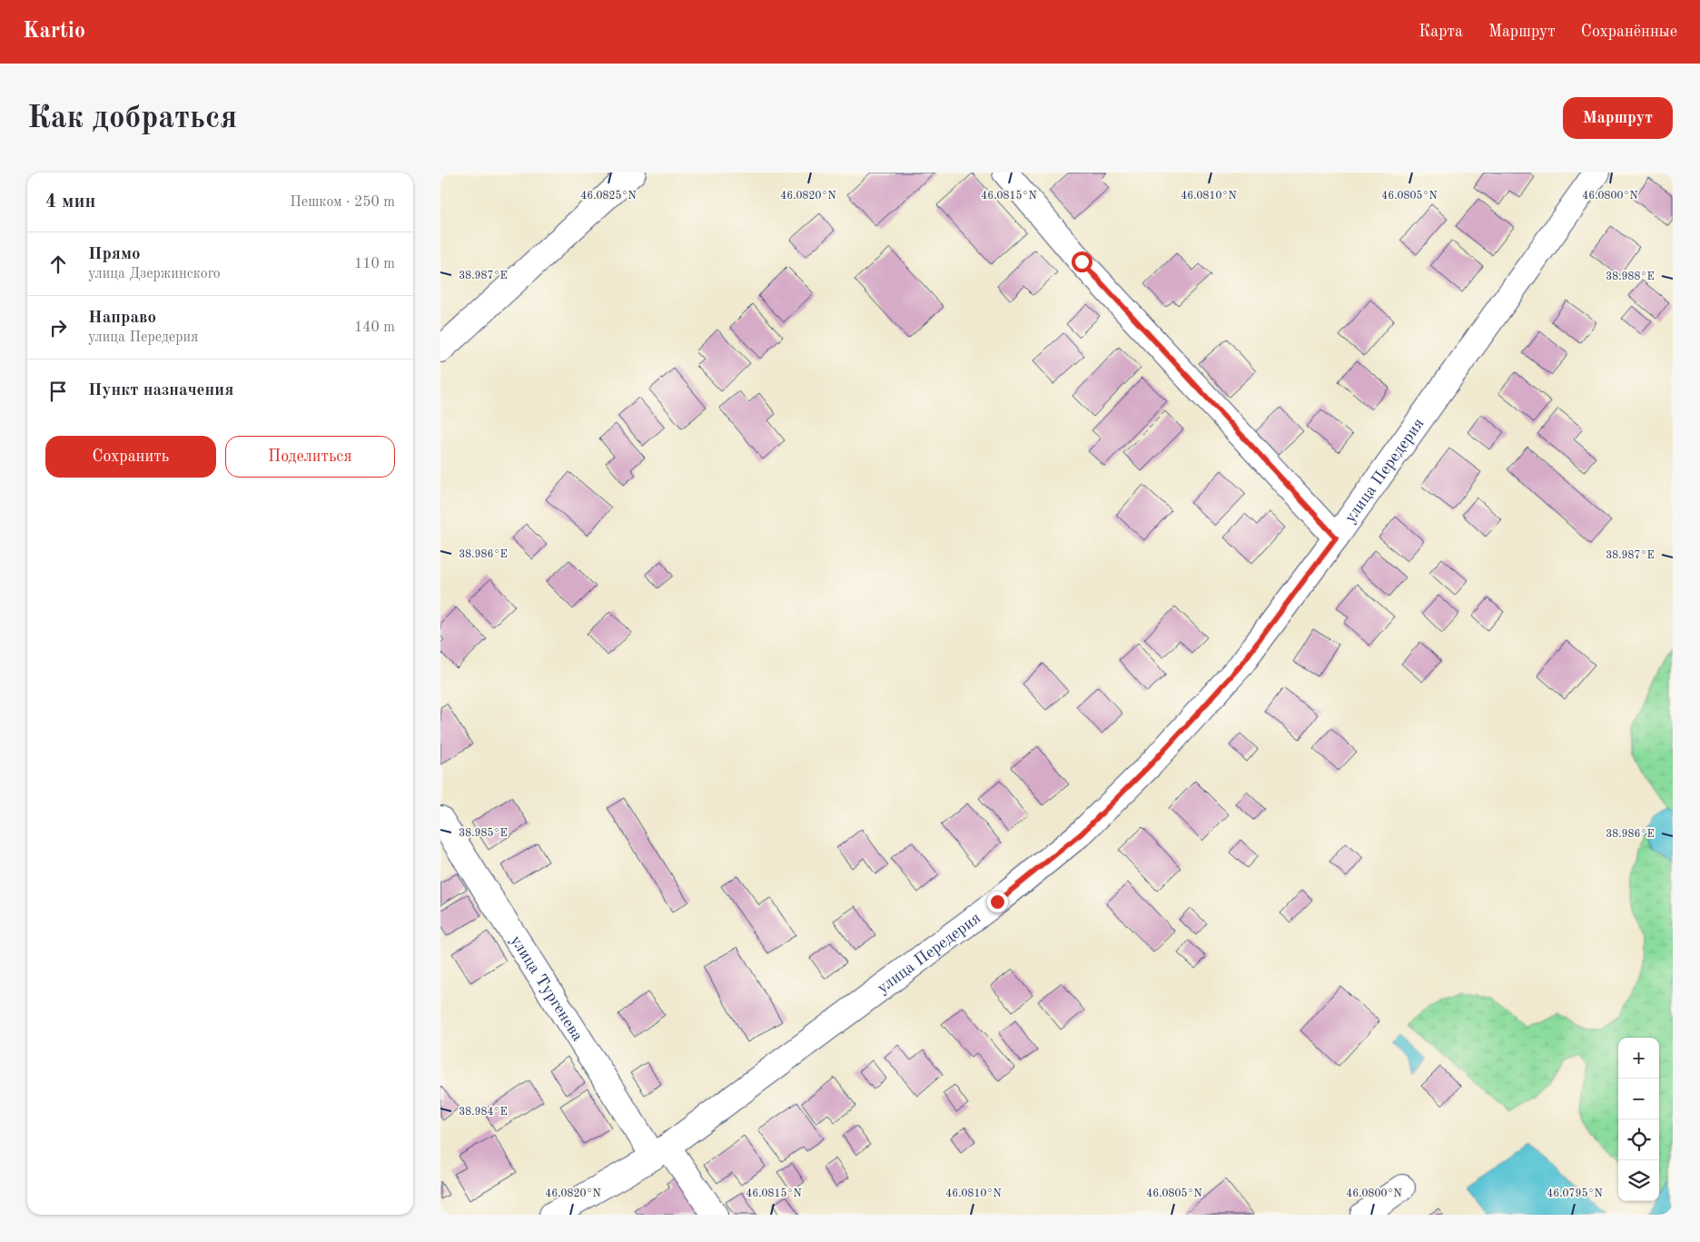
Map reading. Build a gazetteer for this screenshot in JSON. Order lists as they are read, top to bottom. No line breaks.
{"streets":{"street":["улица Передерия","улица Тургенева"]},"crossings":[["улица Передерия","улица Тургенева"]],"page":{"header":"Kartio","nav":["Карта","Маршрут","Сохранённые"],"buttons":["Маршрут",["Сохранить","Поделиться"]],"title":"Как добраться","heading":["4 мин","Пешком · 250 m"],"list":[["Прямо","улица Дзержинского","110 m"],["Направо","улица Передерия","140 m"],"Пункт назначения"],"map_buttons":["+","−"]},"coordinates":["46.0825°N","46.0820°N","46.0815°N","46.0810°N","46.0805°N","46.0800°N","38.987°E","38.988°E","38.986°E","38.985°E","38.984°E","46.0795°N"]}
